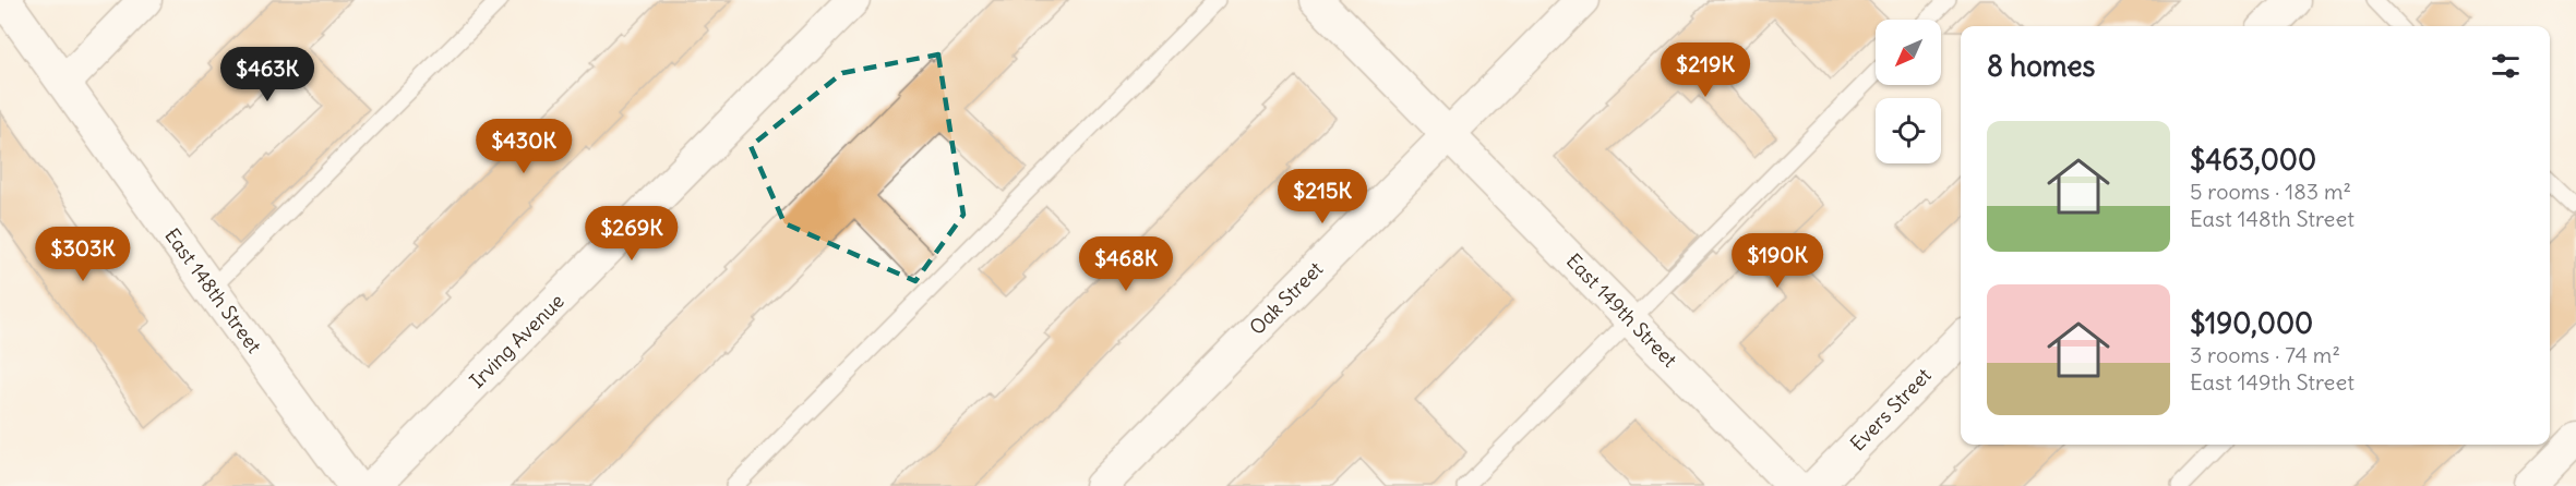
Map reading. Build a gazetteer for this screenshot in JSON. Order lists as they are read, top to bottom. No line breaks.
{"streets":{"street":["East 148th Street","Oak Street","East 149th Street","Irving Avenue","Evers Street"]},"crossings":[["Oak Street","East 149th Street"]],"north":"bottom left","page":{"heading":"8 homes","price":["$219K","$463K","$430K","$215K","$269K","$303K","$190K","$468K"],"list":[{"name":"$463,000","note":"5 rooms · 183 m² · East 148th Street"},{"name":"$190,000","note":"3 rooms · 74 m² · East 149th Street"}]}}
